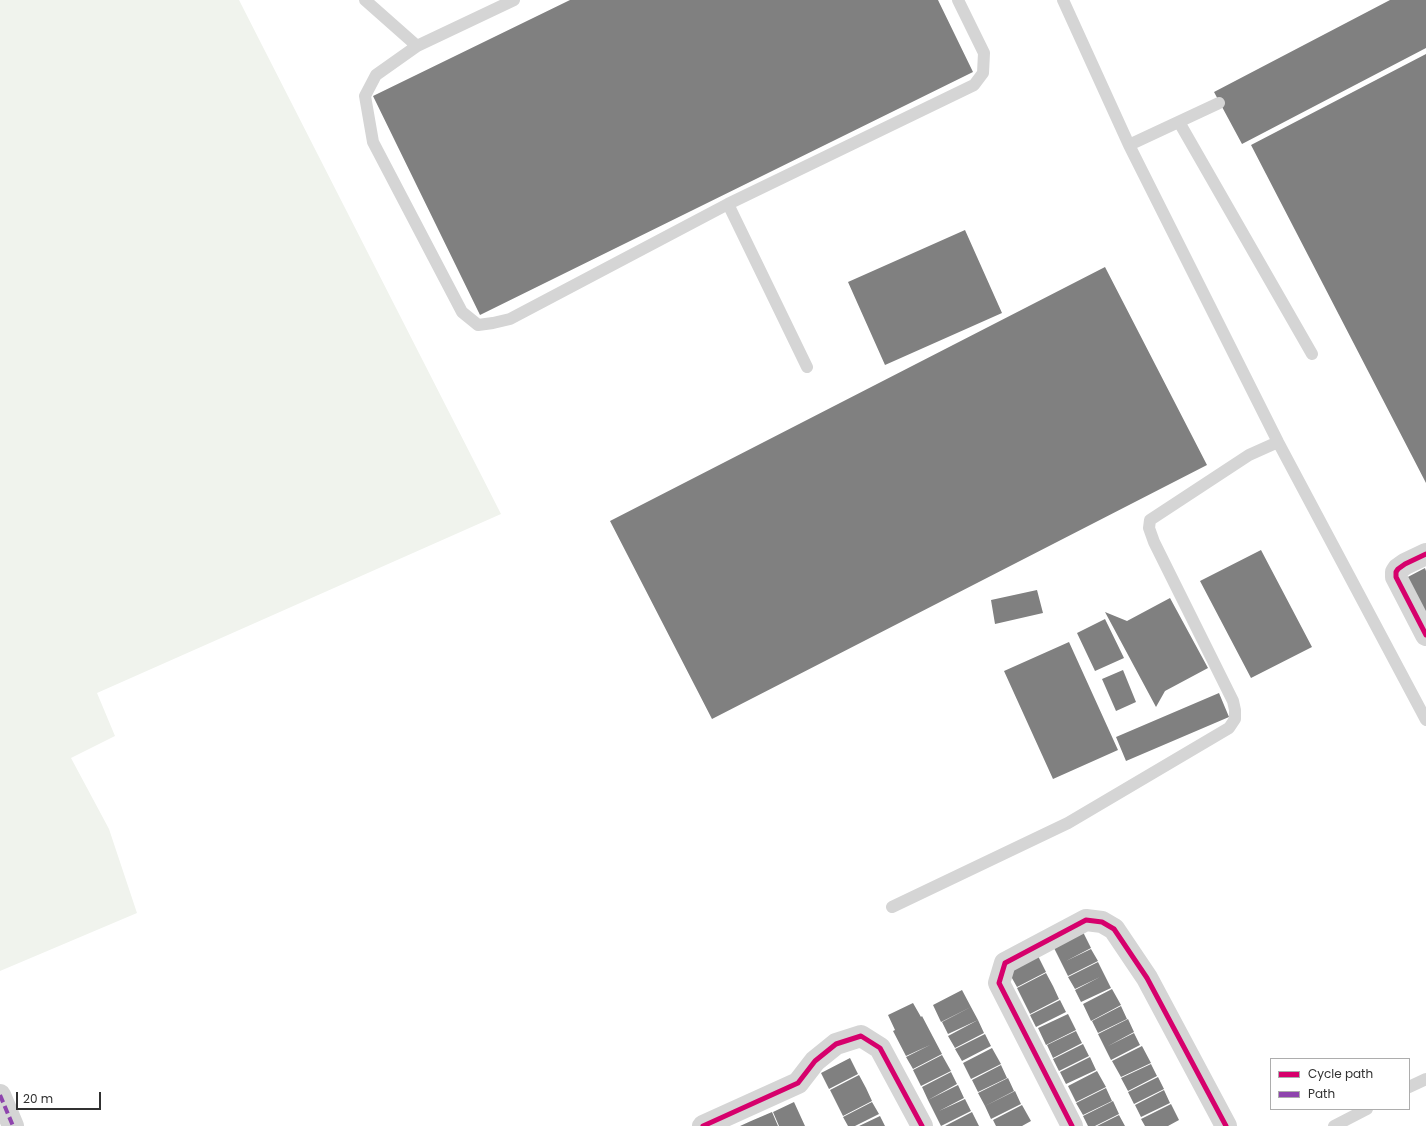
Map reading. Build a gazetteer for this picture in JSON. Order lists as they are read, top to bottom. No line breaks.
{"legend":["Cycle path","Path"],"scale_bar":"20 m"}
